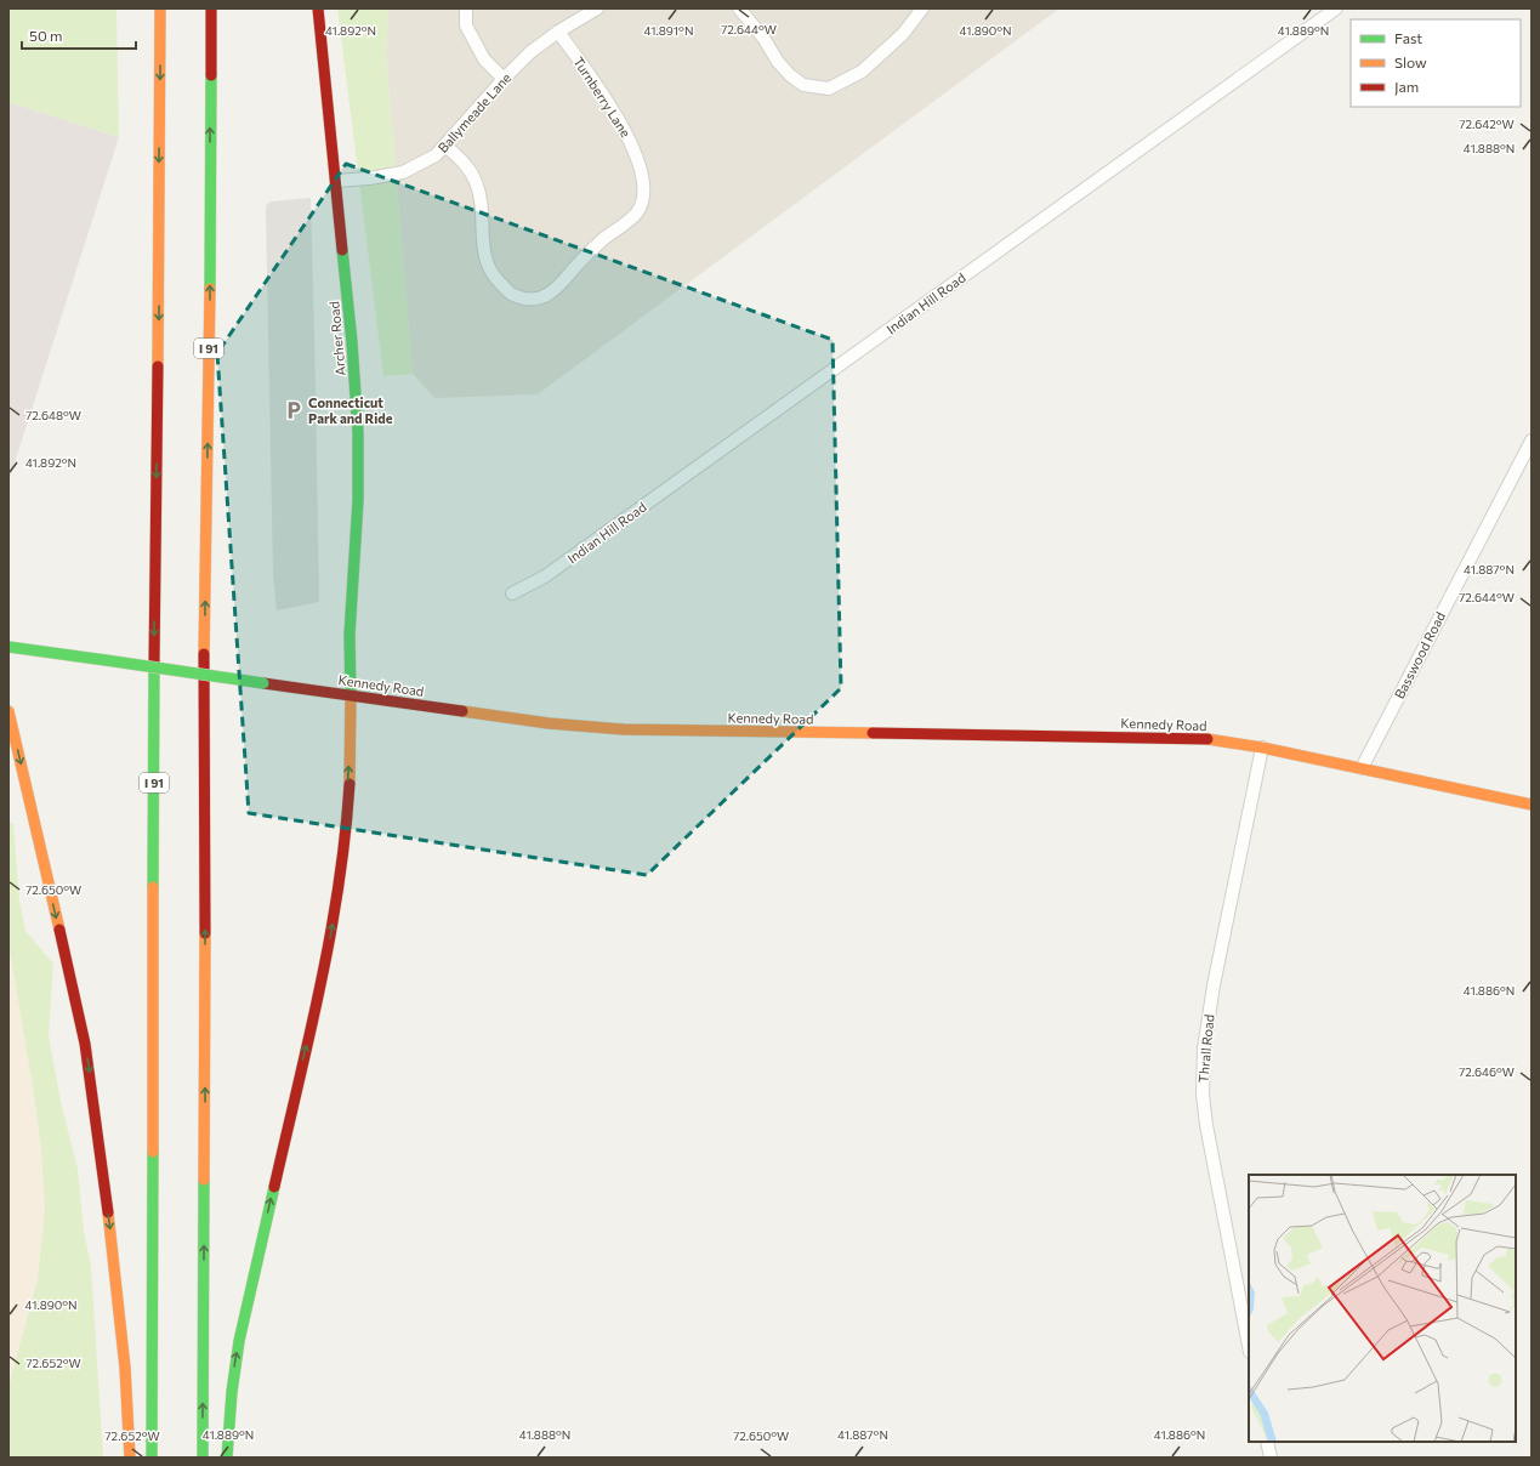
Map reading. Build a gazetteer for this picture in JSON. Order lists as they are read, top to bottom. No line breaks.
{"streets":{"main road":["Archer Road","I 91","Kennedy Road"],"street":["Turnberry Lane","Ballymeade Lane","Indian Hill Road","Basswood Road","Thrall Road"]},"crossings":[["Turnberry Lane","Ballymeade Lane"],["Ballymeade Lane","Archer Road"],["Archer Road","Kennedy Road"],["Basswood Road","Kennedy Road"],["Kennedy Road","Thrall Road"]],"places":{"parking":["Connecticut Park and Ride"]},"legend":["Fast","Slow","Jam"],"scale_bar":"50 m","coordinates":["72.644°W","41.892°N","41.891°N","41.890°N","41.889°N","72.642°W","41.888°N","72.648°W","41.887°N","72.650°W","41.886°N","72.646°W","72.652°W"]}
